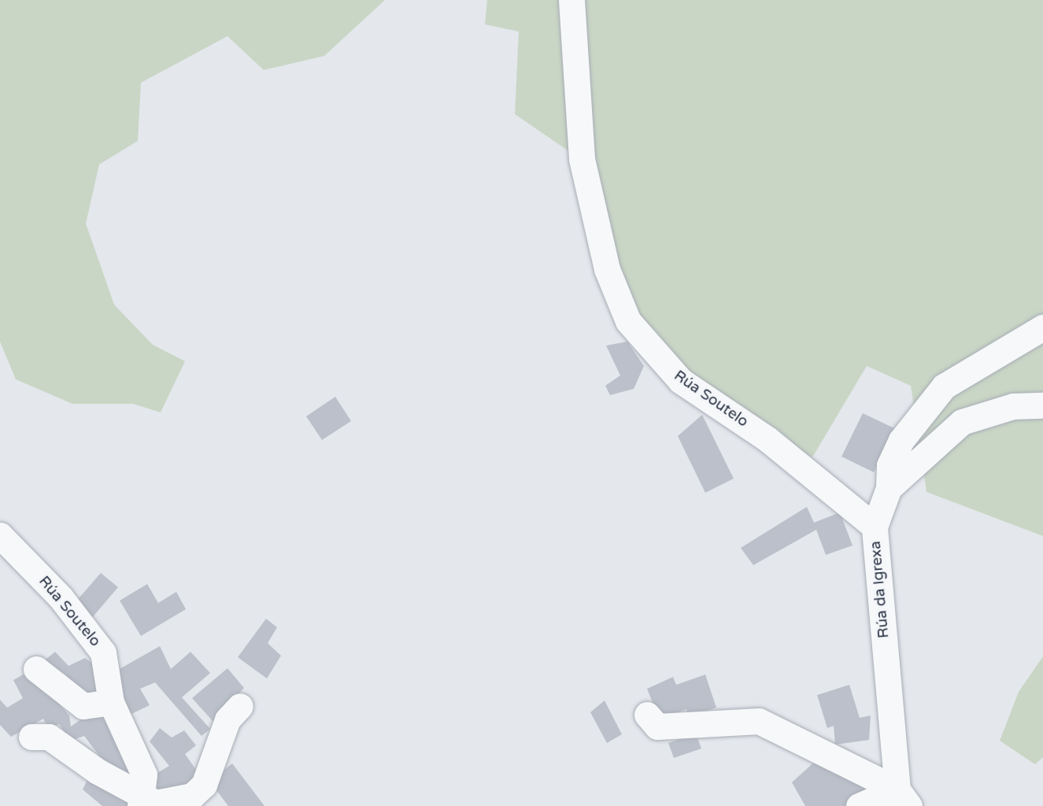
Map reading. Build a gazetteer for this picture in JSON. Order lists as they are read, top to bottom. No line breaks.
{"streets":{"street":["Rúa Soutelo","Rúa da Igrexa"]},"crossings":[["Rúa Soutelo","Rúa da Igrexa"]]}
